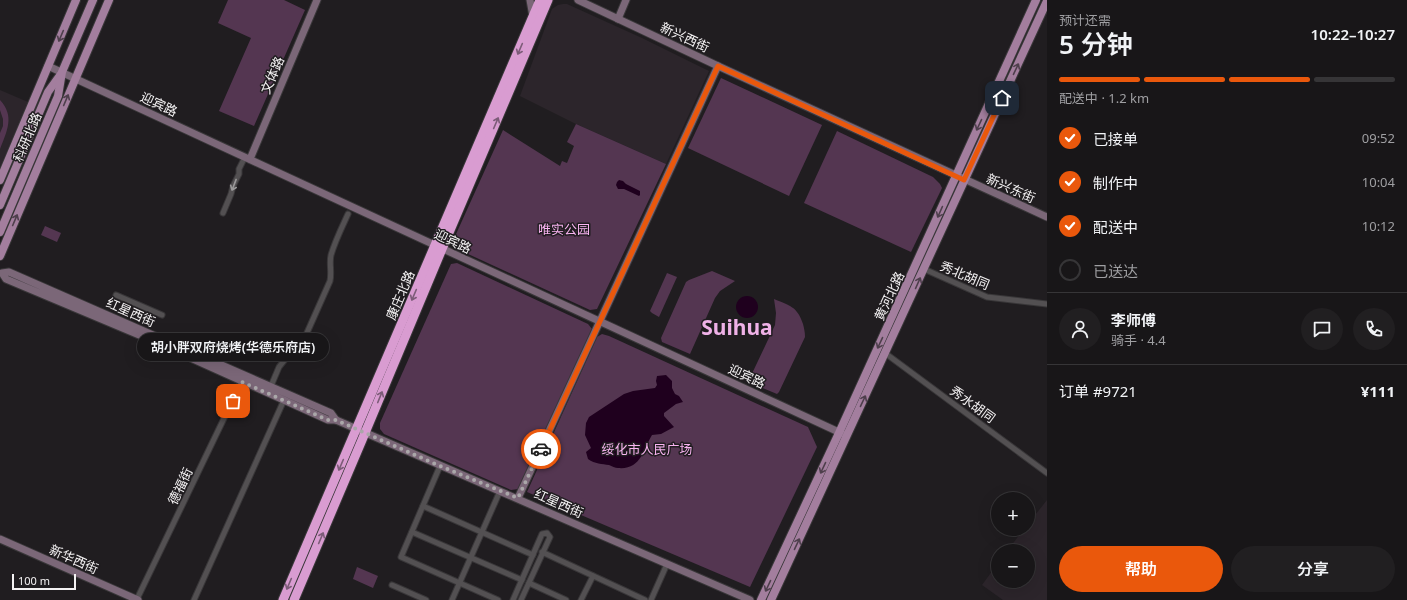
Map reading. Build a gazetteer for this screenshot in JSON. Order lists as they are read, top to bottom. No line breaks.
{"streets":{"highway":["康庄北路"],"main road":["新兴西街","文体路","迎宾路","科研北路","新兴东街","黄河北路","红星西街","新华西街"],"street":["秀北胡同","秀水胡同","德福街"]},"crossings":[["新兴西街","新兴东街"],["新兴西街","黄河北路"],["文体路","迎宾路"],["迎宾路","科研北路"],["迎宾路","康庄北路"],["迎宾路","黄河北路"],["新兴东街","黄河北路"],["秀北胡同","黄河北路"],["康庄北路","红星西街"],["黄河北路","秀水胡同"],["红星西街","德福街"],["德福街","新华西街"]],"districts":["Suihua"],"parks":["唯实公园","绥化市人民广场"],"places":["胡小胖双府烧烤(华德乐府店)"],"scale_bar":"100 m","page":{"heading":["5 分钟","预计还需","10:22–10:27"],"panel":["李师傅","骑手 · 4.4","订单 #9721","¥111"],"bar":"配送中 · 1.2 km","list":[["已接单","09:52"],["制作中","10:04"],["配送中","10:12"],"已送达"],"bubble":"胡小胖双府烧烤(华德乐府店)","map_buttons":["+","−"],"buttons":["帮助","分享"],"scale":"100 m"}}
